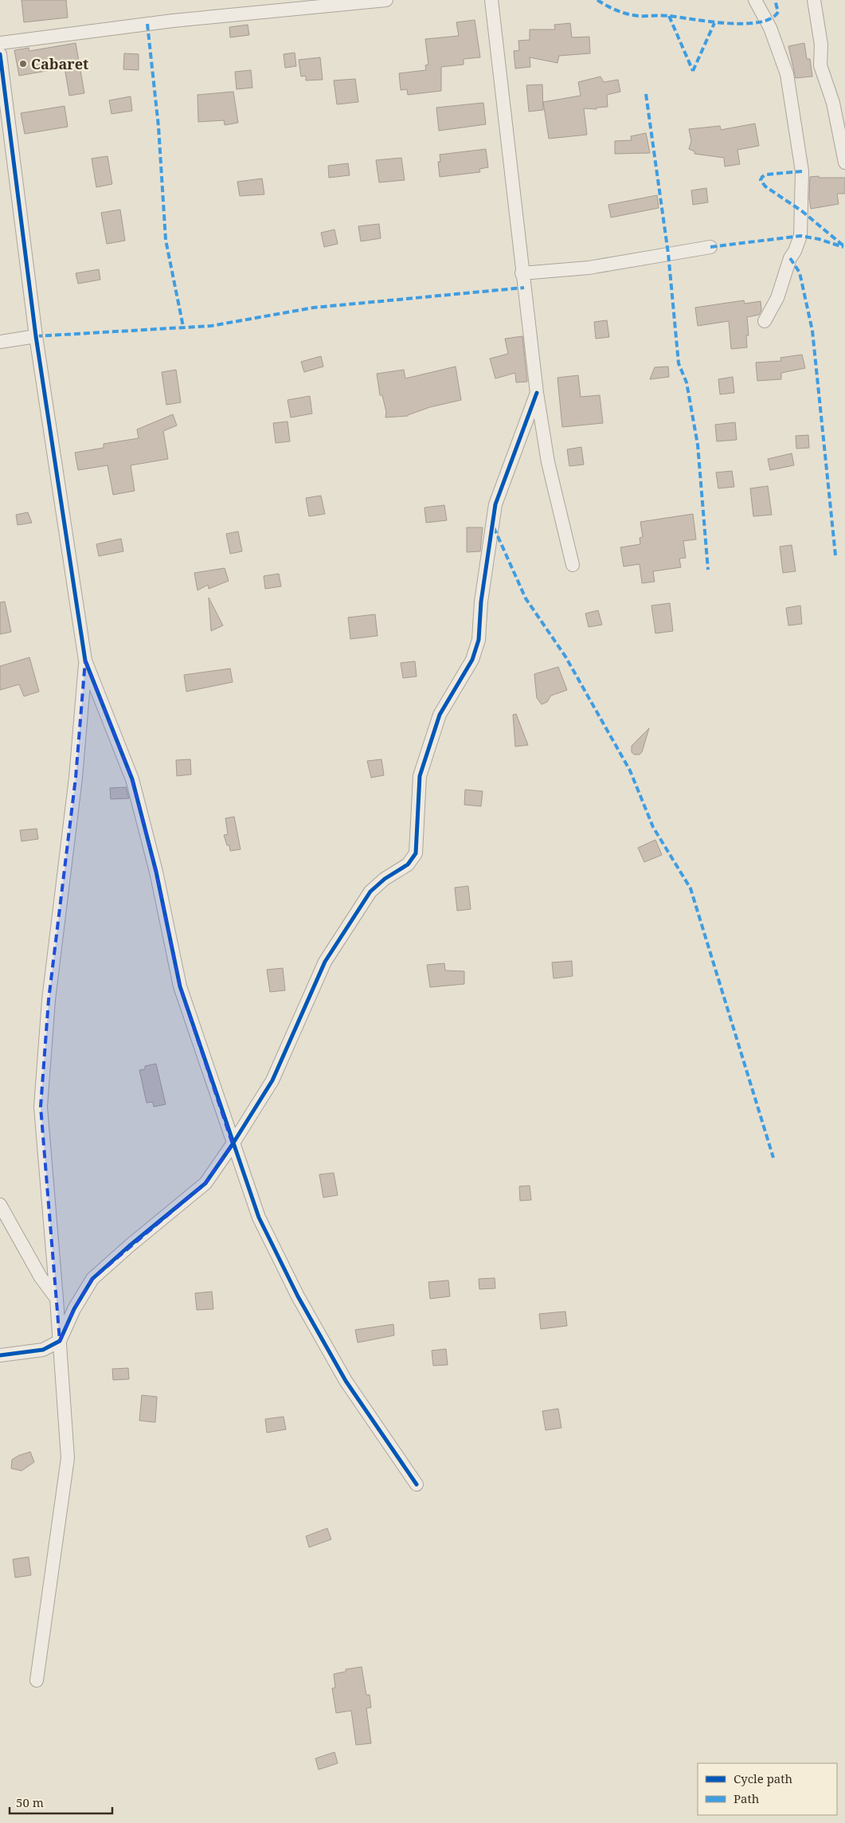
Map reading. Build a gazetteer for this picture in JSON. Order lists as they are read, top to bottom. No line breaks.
{"places":["Cabaret"],"legend":["Cycle path","Path"],"scale_bar":"50 m"}
